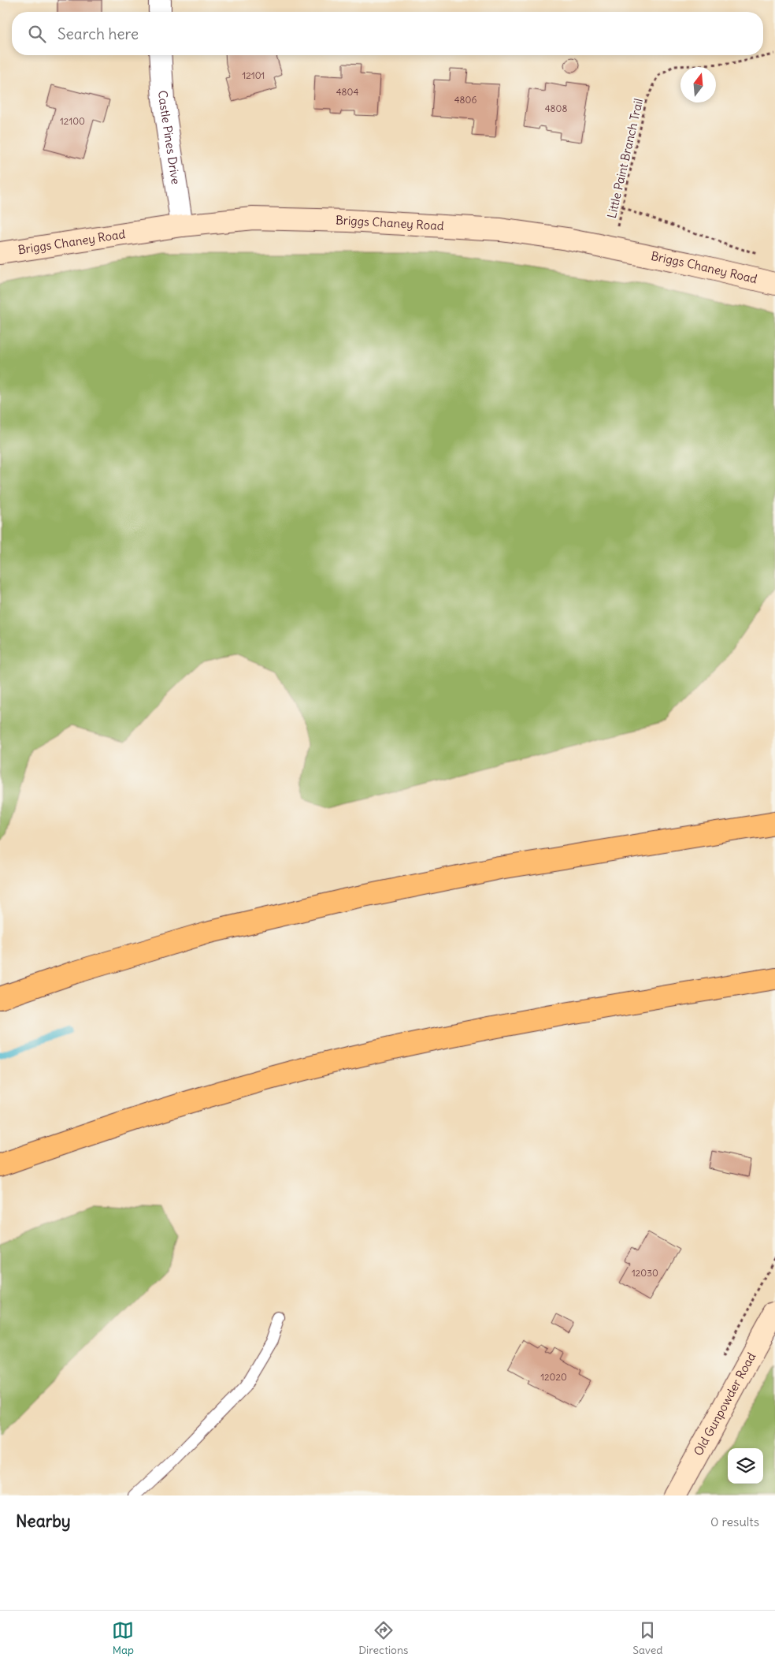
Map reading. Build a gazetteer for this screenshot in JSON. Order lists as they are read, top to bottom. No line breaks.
{"streets":{"main road":["Briggs Chaney Road","Old Gunpowder Road"],"street":["Castle Pines Drive"],"path":["Little Paint Branch Trail"]},"crossings":[["Castle Pines Drive","Briggs Chaney Road"],["Little Paint Branch Trail","Briggs Chaney Road"]],"house_numbers":["12101","4804","4806","4808","12100","12030","12020"],"north":"top","page":{"search":"Search here","heading":["Nearby","0 results"],"nav":["Map","Directions","Saved"]}}
